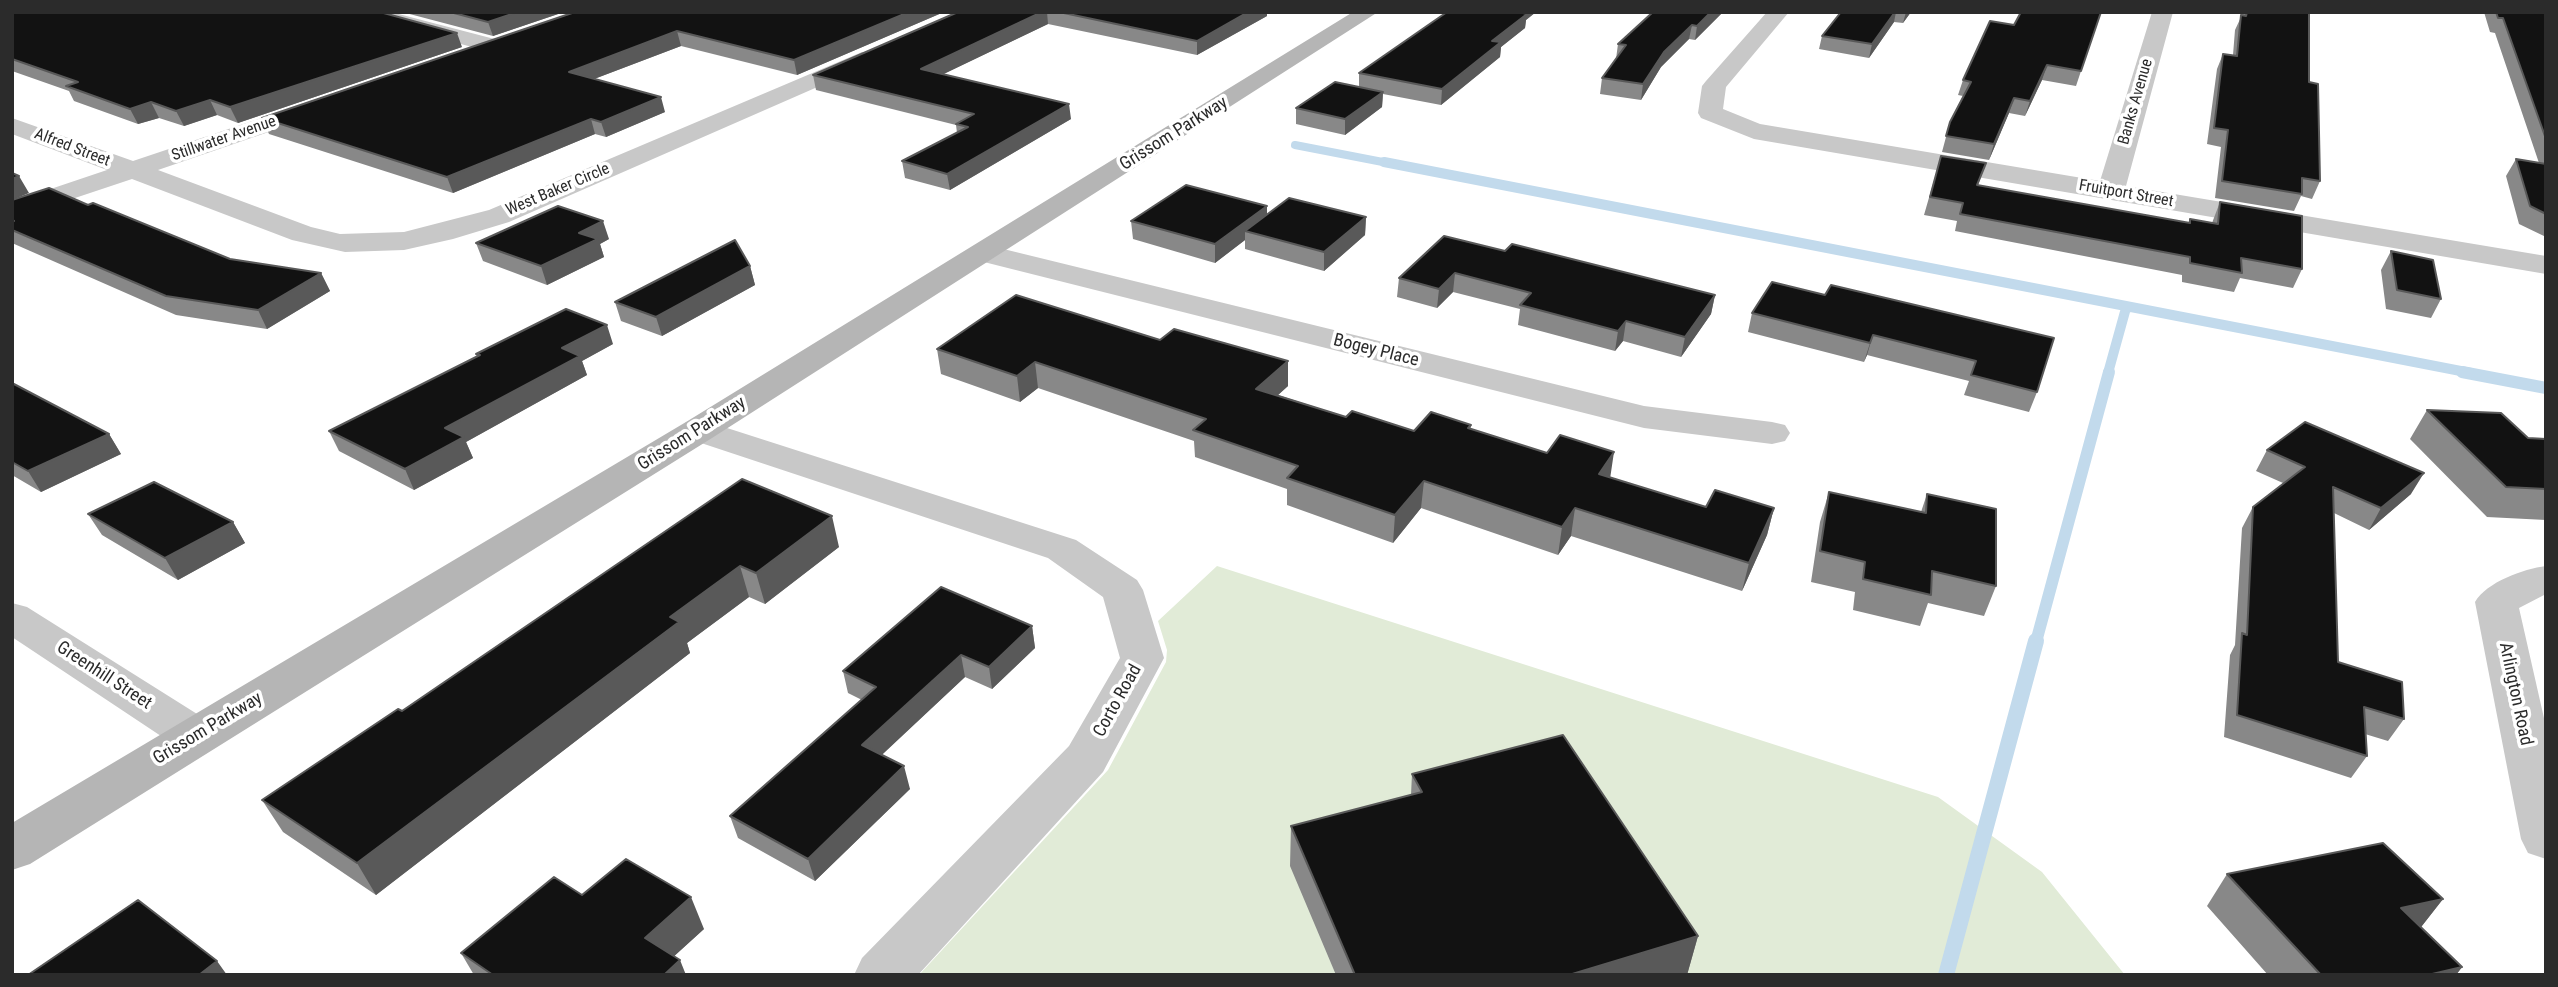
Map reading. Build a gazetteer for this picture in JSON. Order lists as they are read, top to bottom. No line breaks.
{"streets":{"main road":["Grissom Parkway"],"street":["Banks Avenue","Stillwater Avenue","Alfred Street","West Baker Circle","Fruitport Street","Bogey Place","Greenhill Street","Arlington Road","Corto Road"]},"crossings":[["Banks Avenue","Fruitport Street"],["Grissom Parkway","Bogey Place"],["Grissom Parkway","Greenhill Street"],["Grissom Parkway","Corto Road"],["Stillwater Avenue","Alfred Street"],["Stillwater Avenue","West Baker Circle"],["Alfred Street","West Baker Circle"]]}
